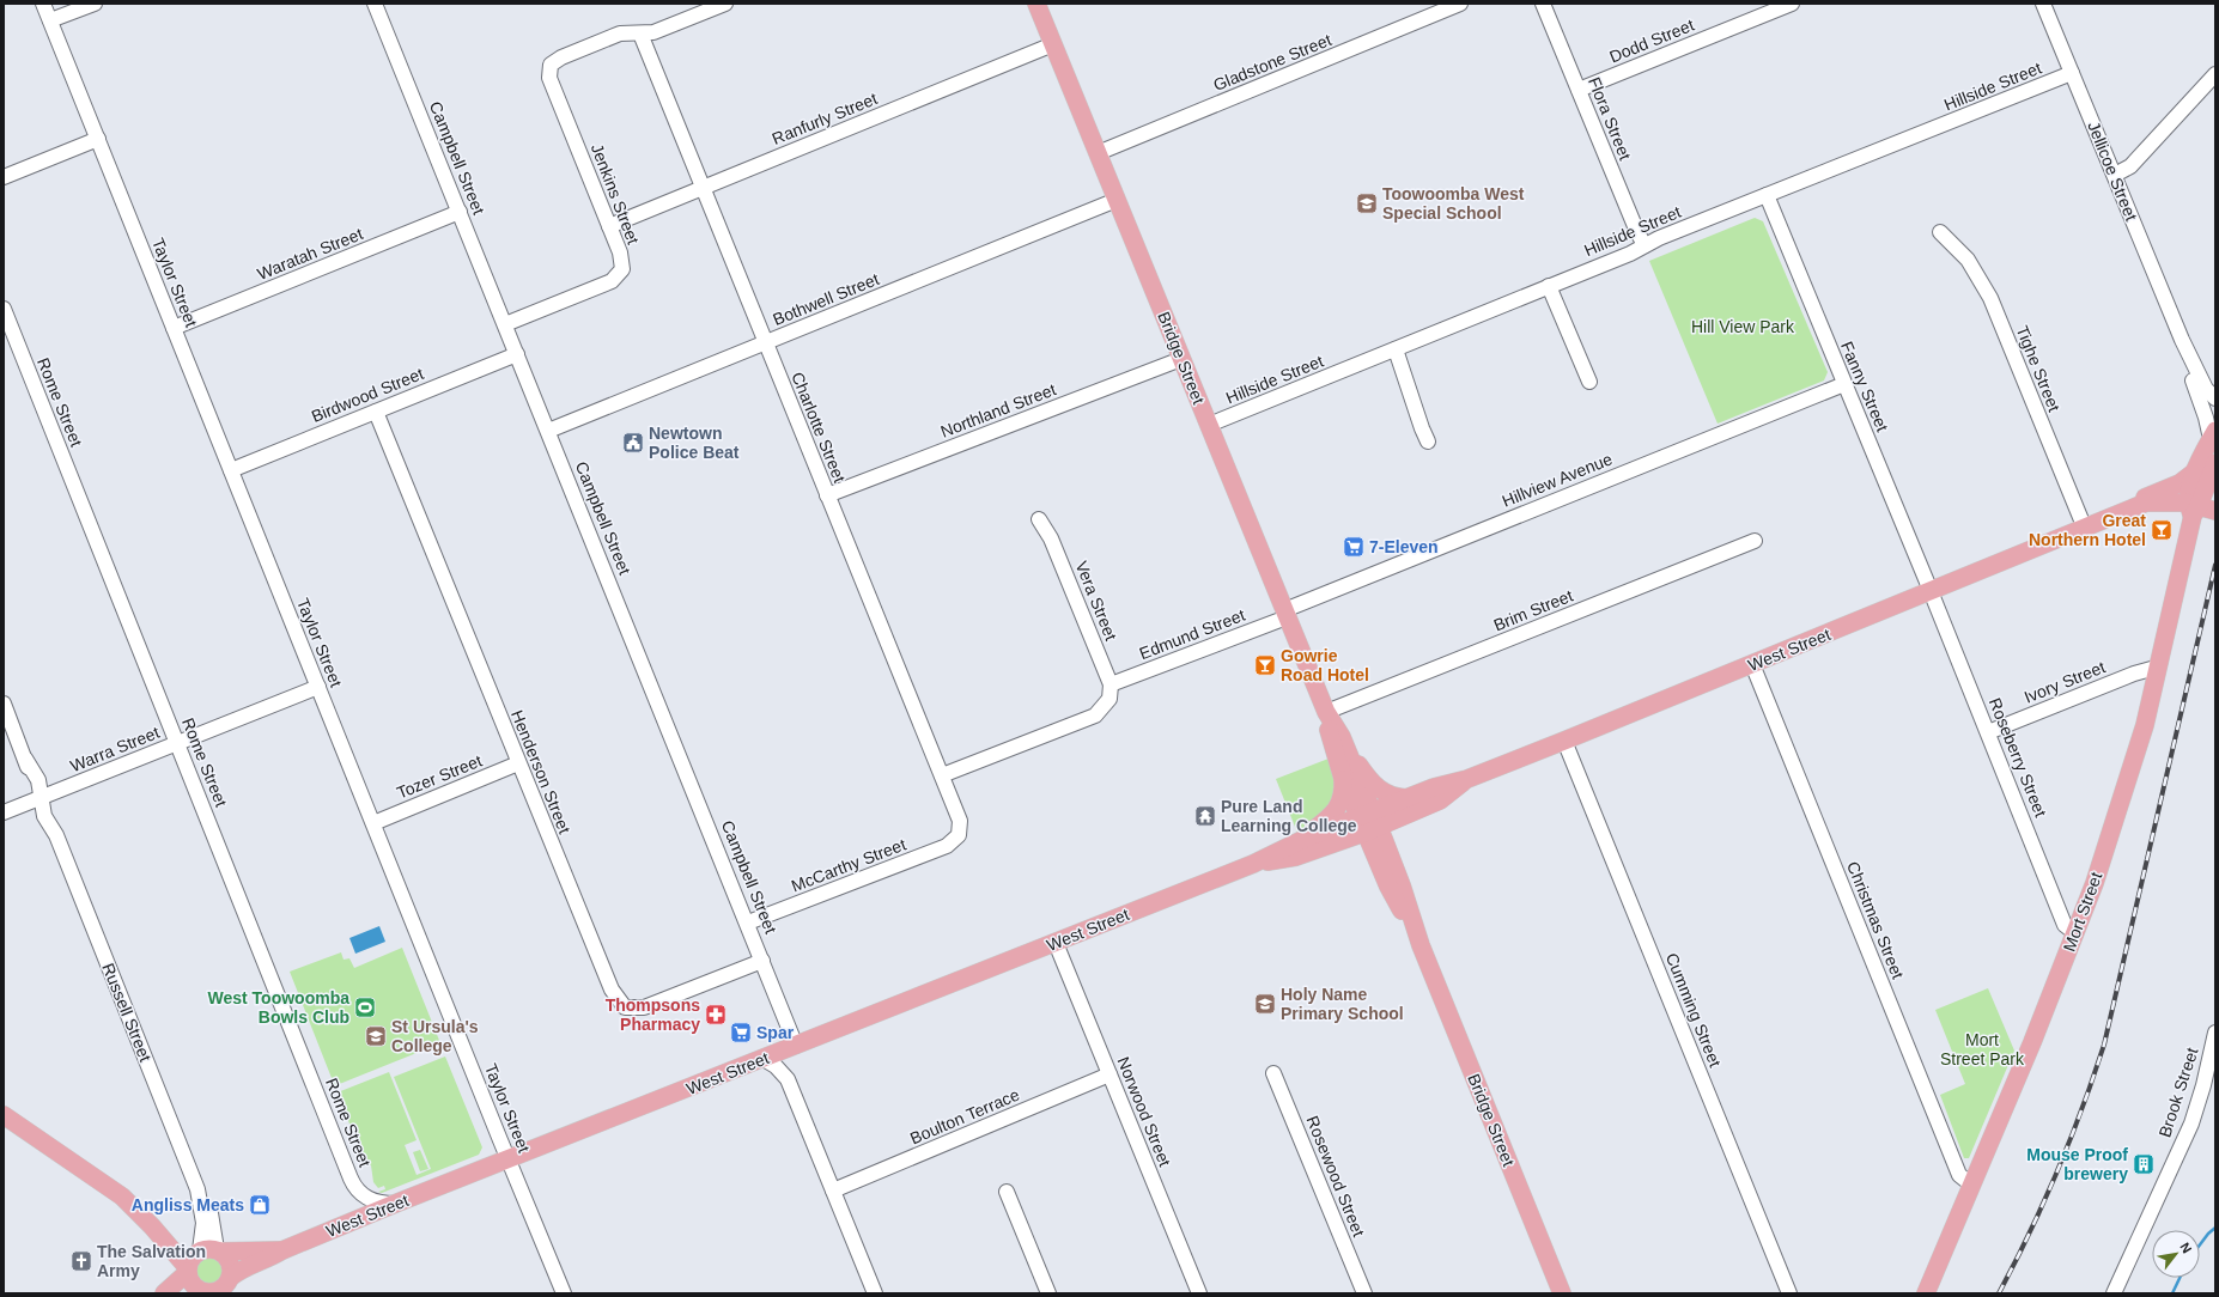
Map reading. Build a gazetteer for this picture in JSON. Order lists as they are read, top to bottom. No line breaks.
{"streets":{"main road":["Bridge Street","West Street","Mort Street"],"street":["Dodd Street","Gladstone Street","Hillside Street","Ranfurly Street","Flora Street","Campbell Street","Jellicoe Street","Jenkins Street","Waratah Street","Taylor Street","Bothwell Street","Tighe Street","Fanny Street","Birdwood Street","Rome Street","Northland Street","Charlotte Street","Hillview Avenue","Vera Street","Brim Street","Edmund Street","Ivory Street","Warra Street","Roseberry Street","Henderson Street","Tozer Street","McCarthy Street","Christmas Street","Cumming Street","Russell Street","Brook Street","Norwood Street","Boulton Terrace","Rosewood Street"]},"crossings":[["Dodd Street","Flora Street"],["Gladstone Street","Bridge Street"],["Hillside Street","Flora Street"],["Hillside Street","Jellicoe Street"],["Hillside Street","Bridge Street"],["Hillside Street","Fanny Street"],["Ranfurly Street","Jenkins Street"],["Ranfurly Street","Bridge Street"],["Ranfurly Street","Charlotte Street"],["Campbell Street","Jenkins Street"],["Campbell Street","Waratah Street"],["Campbell Street","Bothwell Street"],["Campbell Street","Birdwood Street"],["Campbell Street","West Street"],["Campbell Street","Henderson Street"],["Campbell Street","McCarthy Street"],["Jellicoe Street","Mort Street"],["Jenkins Street","Charlotte Street"],["Waratah Street","Taylor Street"],["Taylor Street","Birdwood Street"],["Taylor Street","West Street"],["Taylor Street","Warra Street"],["Taylor Street","Tozer Street"],["Bothwell Street","Bridge Street"],["Bothwell Street","Charlotte Street"],["Bridge Street","Northland Street"],["Bridge Street","Hillview Avenue"],["Bridge Street","Brim Street"],["Bridge Street","Edmund Street"],["Bridge Street","West Street"],["Tighe Street","West Street"],["Fanny Street","Hillview Avenue"],["Fanny Street","West Street"],["Fanny Street","Roseberry Street"],["Birdwood Street","Henderson Street"],["Rome Street","West Street"],["Rome Street","Warra Street"],["Northland Street","Charlotte Street"],["Charlotte Street","Edmund Street"],["Charlotte Street","McCarthy Street"],["Hillview Avenue","Edmund Street"],["Vera Street","Edmund Street"],["West Street","Roseberry Street"],["West Street","Mort Street"],["West Street","Christmas Street"],["West Street","Cumming Street"],["West Street","Russell Street"],["West Street","Norwood Street"],["Ivory Street","Roseberry Street"],["Ivory Street","Mort Street"],["Warra Street","Russell Street"],["Roseberry Street","Mort Street"],["Henderson Street","Tozer Street"],["Mort Street","Christmas Street"],["Norwood Street","Boulton Terrace"]],"parks":["Hill View Park","Mort Street Park"],"places":{"school or university":["Toowoomba West Special School","Holy Name Primary School","St Ursula's College"],"public building":["Newtown Police Beat"],"bar":["Great Northern Hotel","Gowrie Road Hotel"],"supermarket":["7-Eleven","Spar"],"temple":["Pure Land Learning College"],"sports":["West Toowoomba Bowls Club"],"pharmacy":["Thompsons Pharmacy"],"building":["Mouse Proof brewery"],"shop":["Angliss Meats"],"church":["The Salvation Army"]},"north":"top right"}
